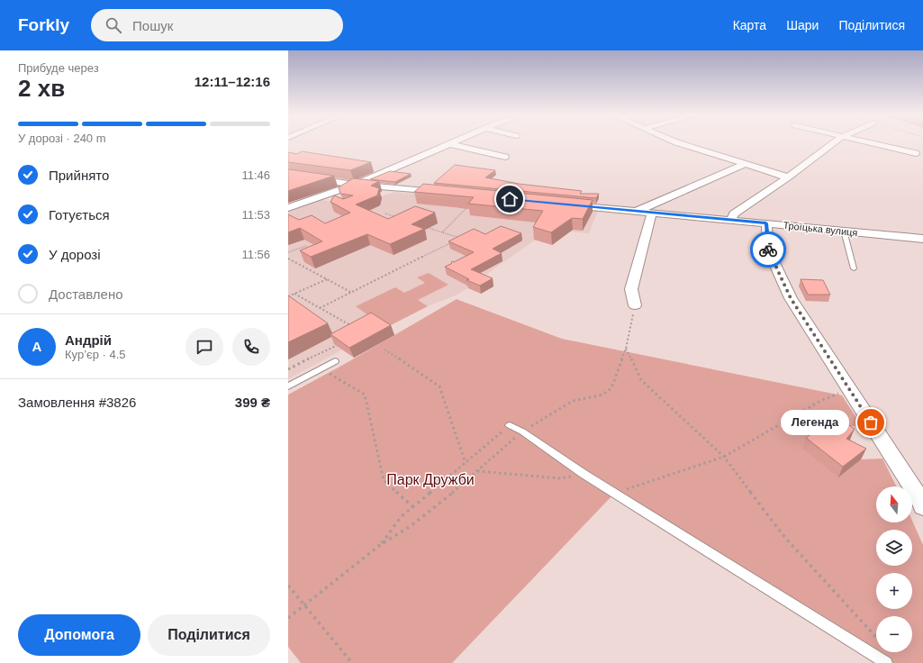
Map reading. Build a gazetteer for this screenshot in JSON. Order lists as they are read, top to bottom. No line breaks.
{"streets":{"street":["Троїцька вулиця"]},"parks":["Парк Дружби"],"places":["Легенда"],"north":"top","page":{"header":"Forkly","search":"Пошук","nav":["Карта","Шари","Поділитися"],"heading":["2 хв","Прибуде через","12:11–12:16"],"panel":["Андрій","Кур’єр · 4.5","Замовлення #3826","399 ₴"],"bar":"У дорозі · 240 m","list":[["Прийнято","11:46"],["Готується","11:53"],["У дорозі","11:56"],"Доставлено"],"round":"А","bubble":"Легенда","map_buttons":["+","−"],"buttons":["Допомога","Поділитися"]}}
